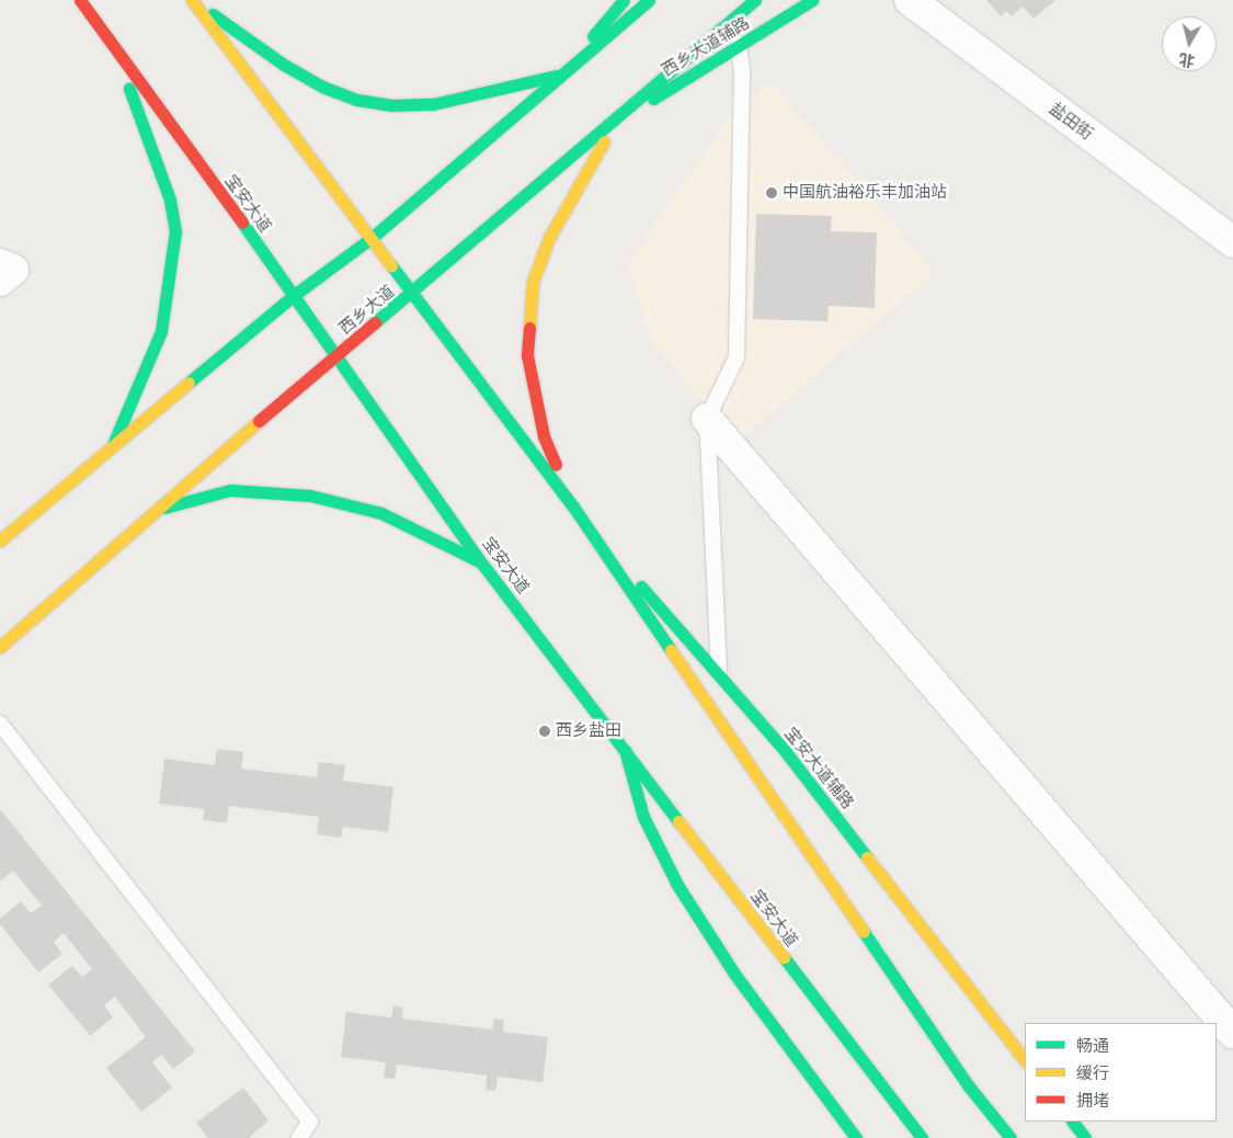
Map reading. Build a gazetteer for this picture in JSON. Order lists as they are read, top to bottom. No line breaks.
{"streets":{"main road":["西乡大道辅路","宝安大道","西乡大道","宝安大道辅路"],"street":["盐田街"]},"crossings":[["西乡大道辅路","西乡大道"],["宝安大道","西乡大道"]],"places":["中国航油裕乐丰加油站","西乡盐田"],"legend":["畅通","缓行","拥堵"],"north":"bottom"}
